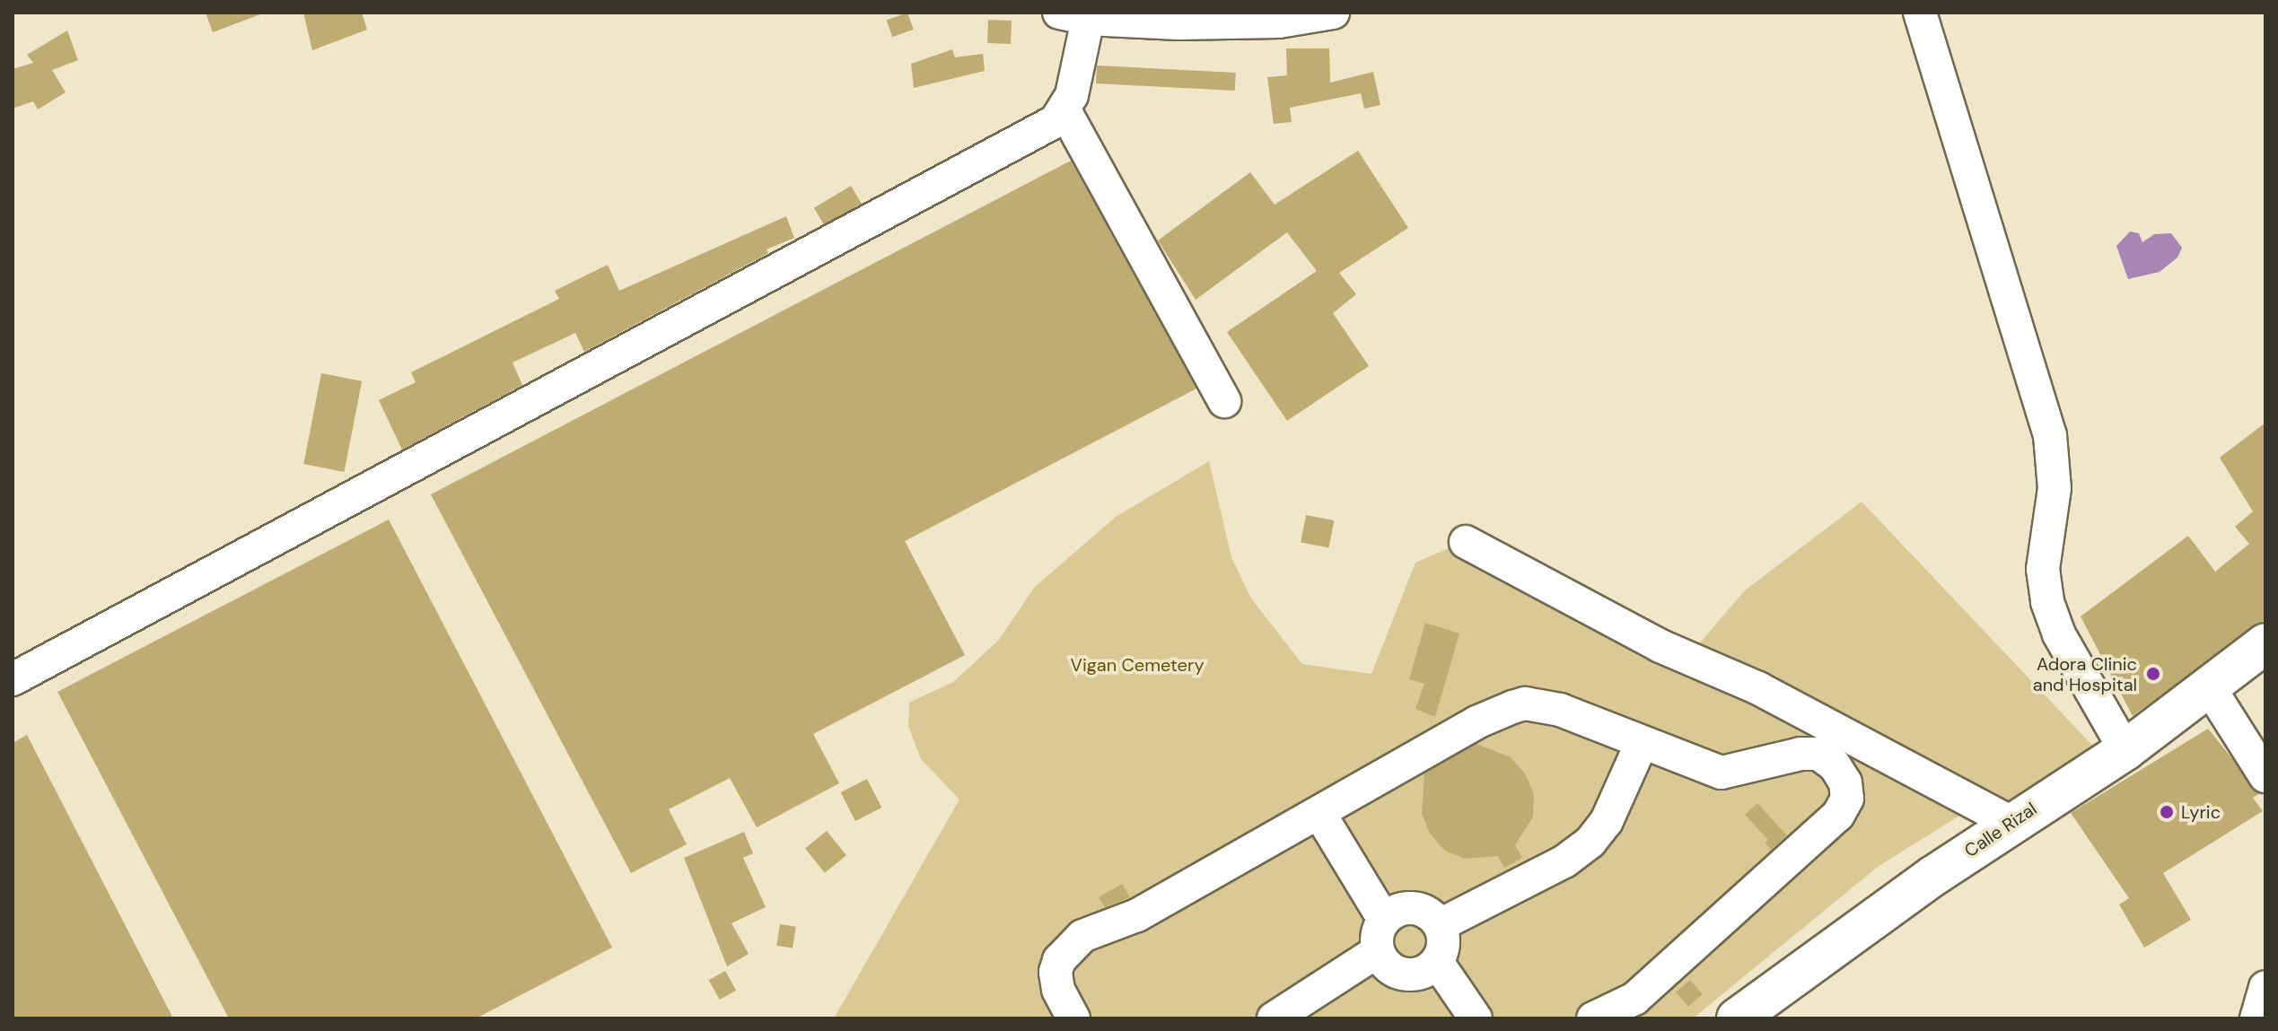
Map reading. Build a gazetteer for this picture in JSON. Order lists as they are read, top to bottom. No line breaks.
{"streets":{"main road":["Calle Rizal"]},"parks":["Vigan Cemetery"],"places":["Adora Clinic and Hospital","Lyric"]}
